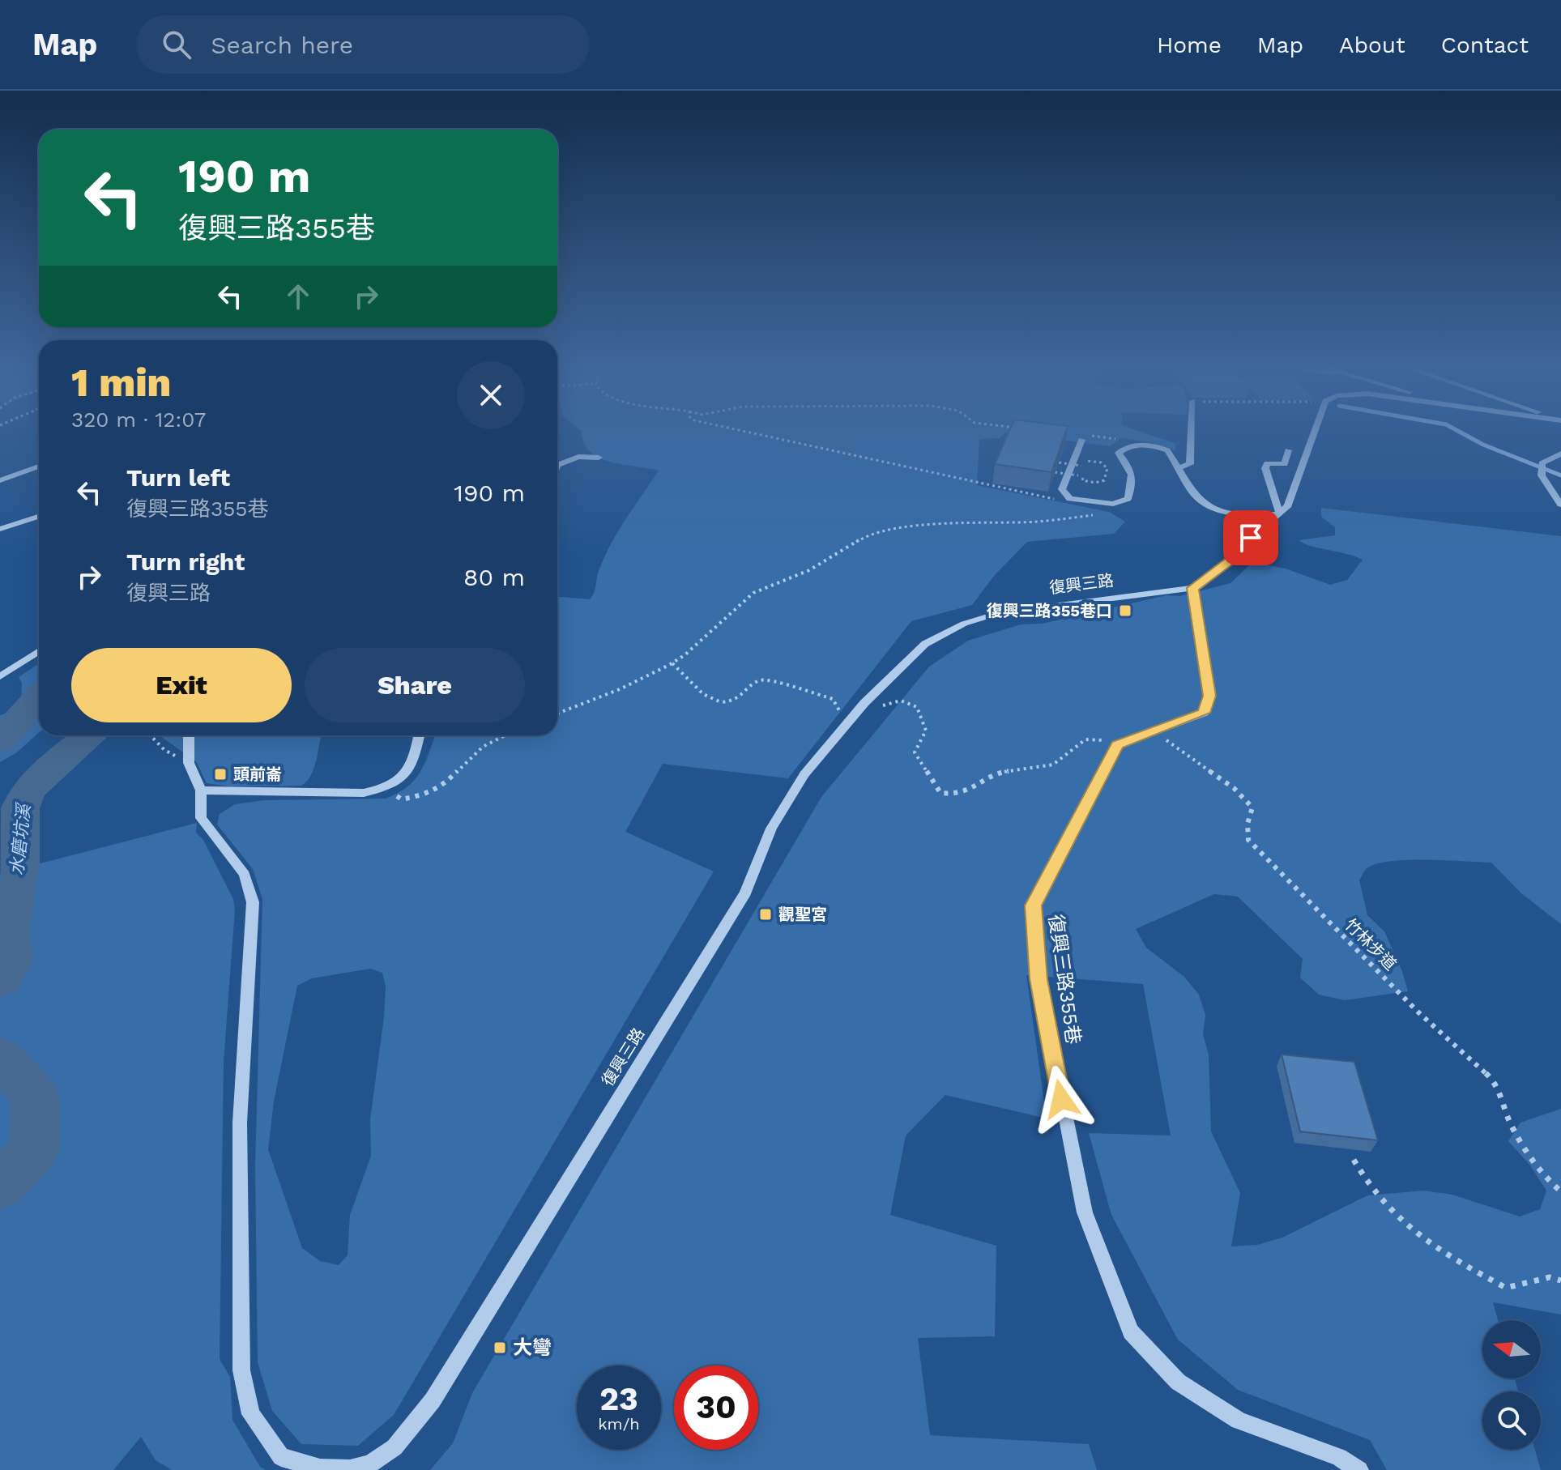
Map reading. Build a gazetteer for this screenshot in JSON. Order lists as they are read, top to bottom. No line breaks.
{"streets":{"street":["復興三路","復興三路355巷"],"path":["竹林步道"]},"water":["水磨坑溪"],"places":{"transit":["復興三路355巷口","頭前崙","觀聖宮","大彎"]},"north":"left","page":{"header":"Map","search":"Search here","nav":["Home","Map","About","Contact"],"turn":["190 m","復興三路355巷"],"heading":["1 min","320 m · 12:07"],"list":[{"name":"Turn left","note":"復興三路355巷","value":"190 m"},{"name":"Turn right","note":"復興三路","value":"80 m"}],"buttons":["Exit","Share"],"speed":"23 km/h","limit":"30"}}
